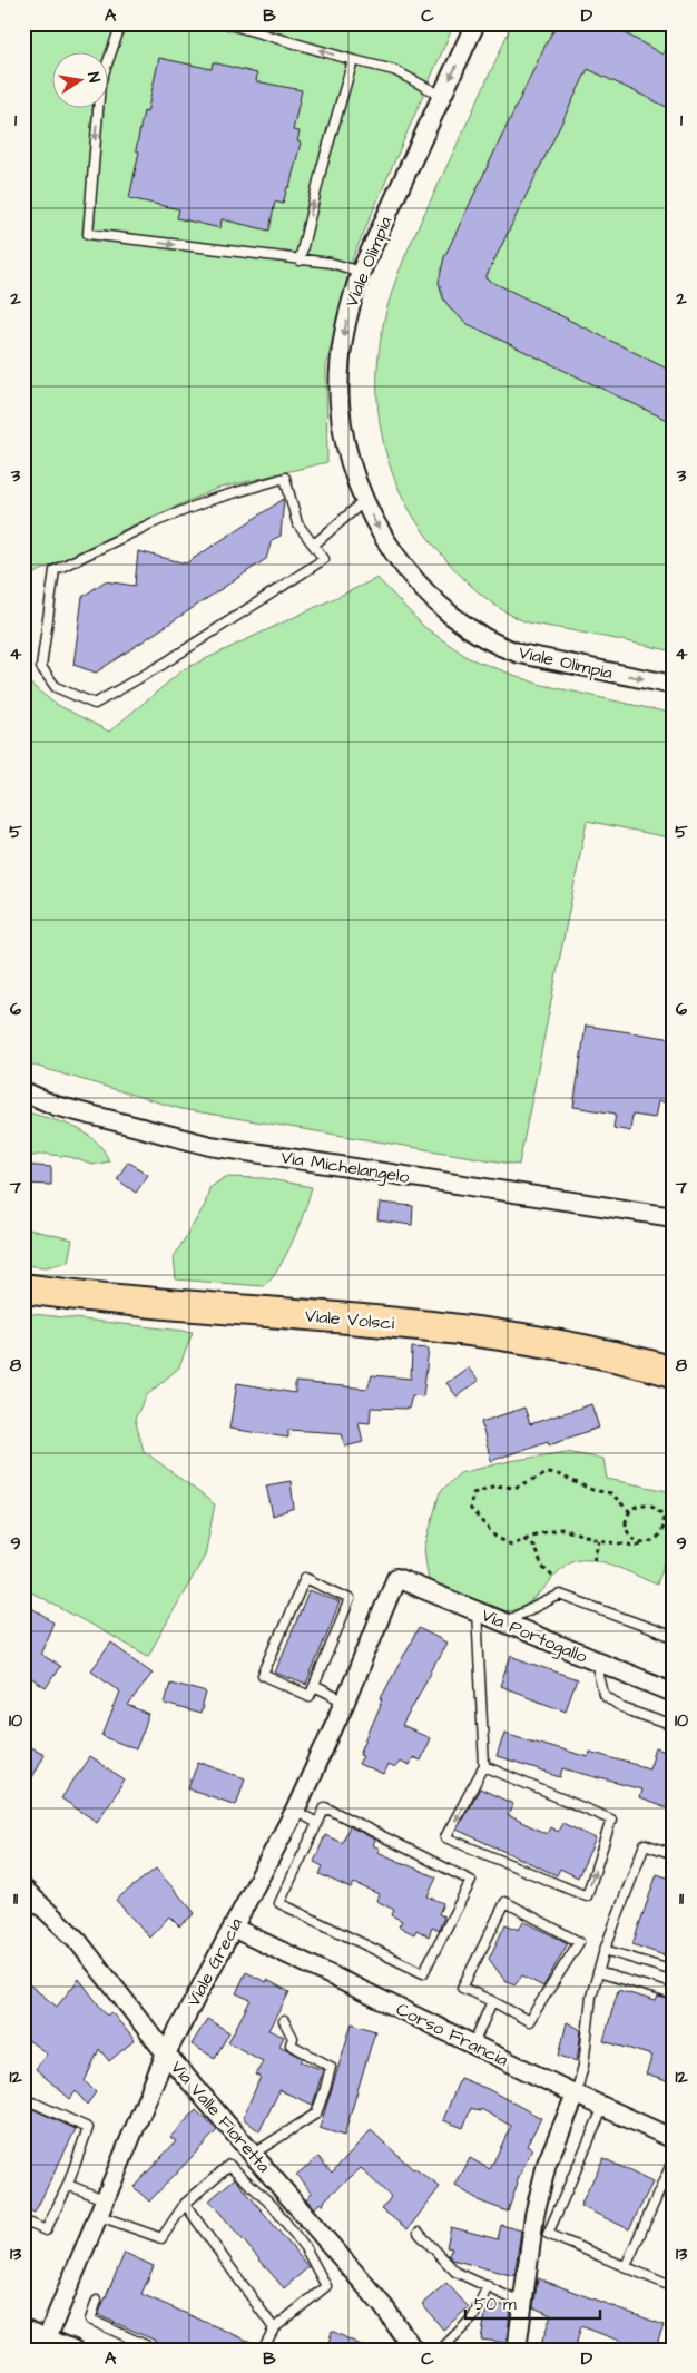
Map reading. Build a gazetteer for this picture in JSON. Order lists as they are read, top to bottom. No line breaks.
{"streets":{"main road":["Viale Volsci"],"street":["Viale Olimpia","Via Michelangelo","Via Portogallo","Viale Grecia","Corso Francia","Via Valle Fioretta"]},"crossings":[["Via Portogallo","Viale Grecia"],["Viale Grecia","Corso Francia"],["Viale Grecia","Via Valle Fioretta"]],"one_way":["Viale Olimpia"],"scale_bar":"50 m","north":"right","grid":{"columns":["A","B","C","D"],"rows":["1","2","3","4","5","6","7","8","9","10","11","12","13"]}}
